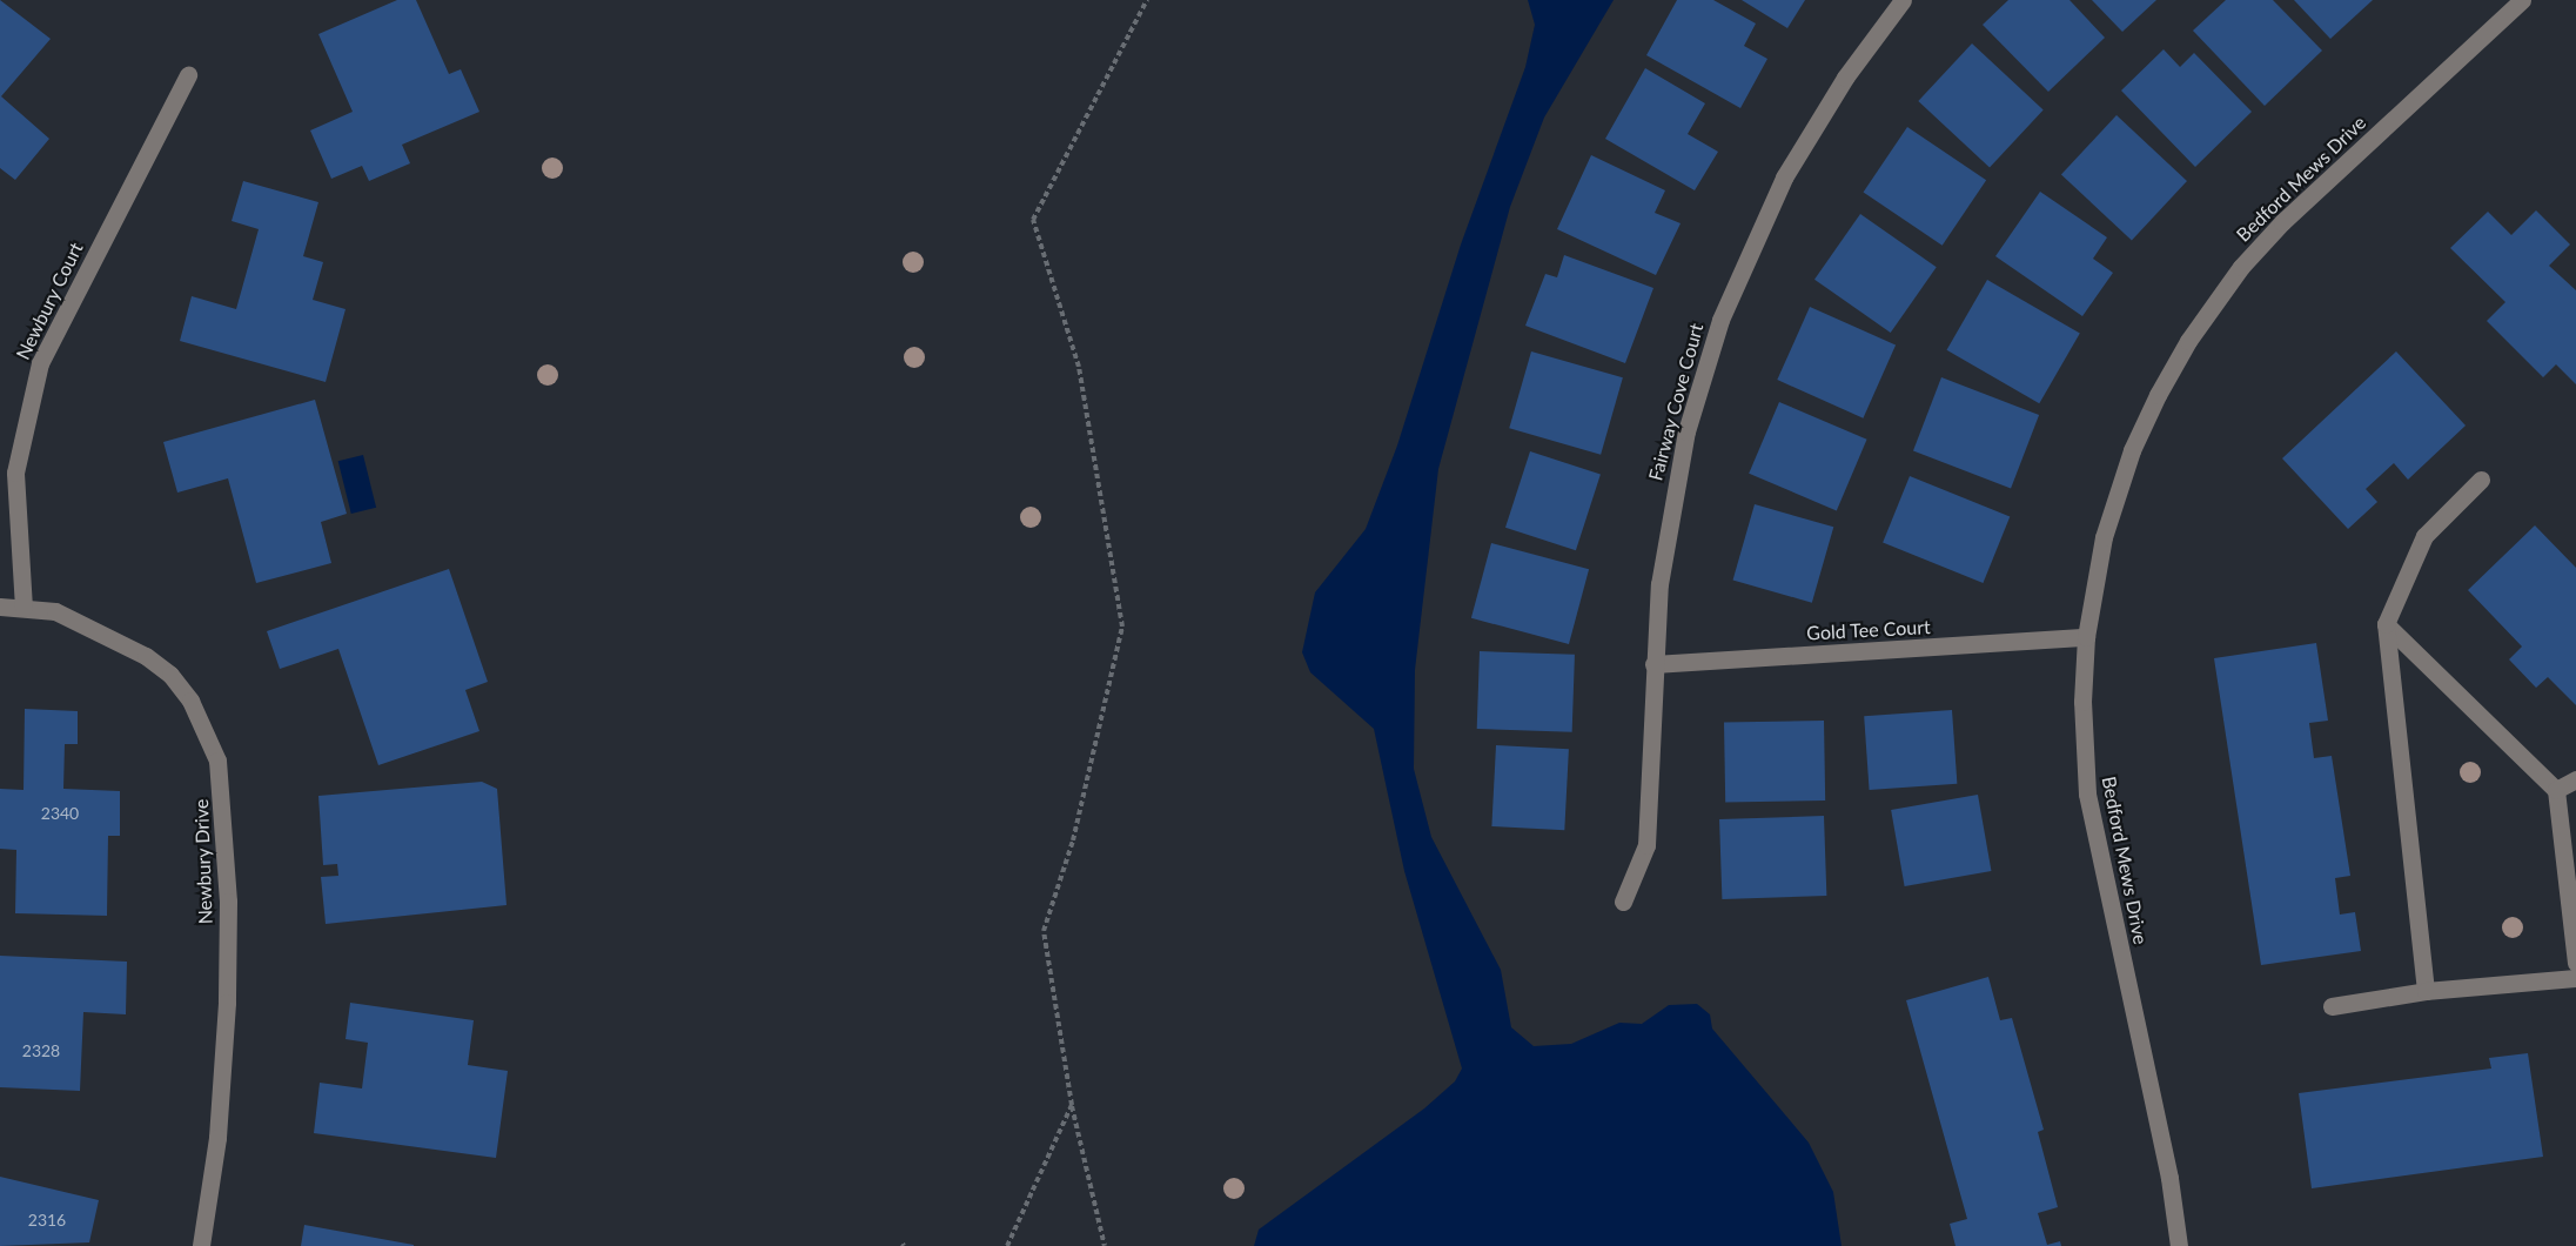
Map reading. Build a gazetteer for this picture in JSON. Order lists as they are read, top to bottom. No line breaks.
{"streets":{"street":["Bedford Mews Drive","Newbury Court","Fairway Cove Court","Gold Tee Court","Newbury Drive"]},"crossings":[["Bedford Mews Drive","Gold Tee Court"],["Newbury Court","Newbury Drive"],["Fairway Cove Court","Gold Tee Court"]],"house_numbers":["2340","2328","2316"]}
